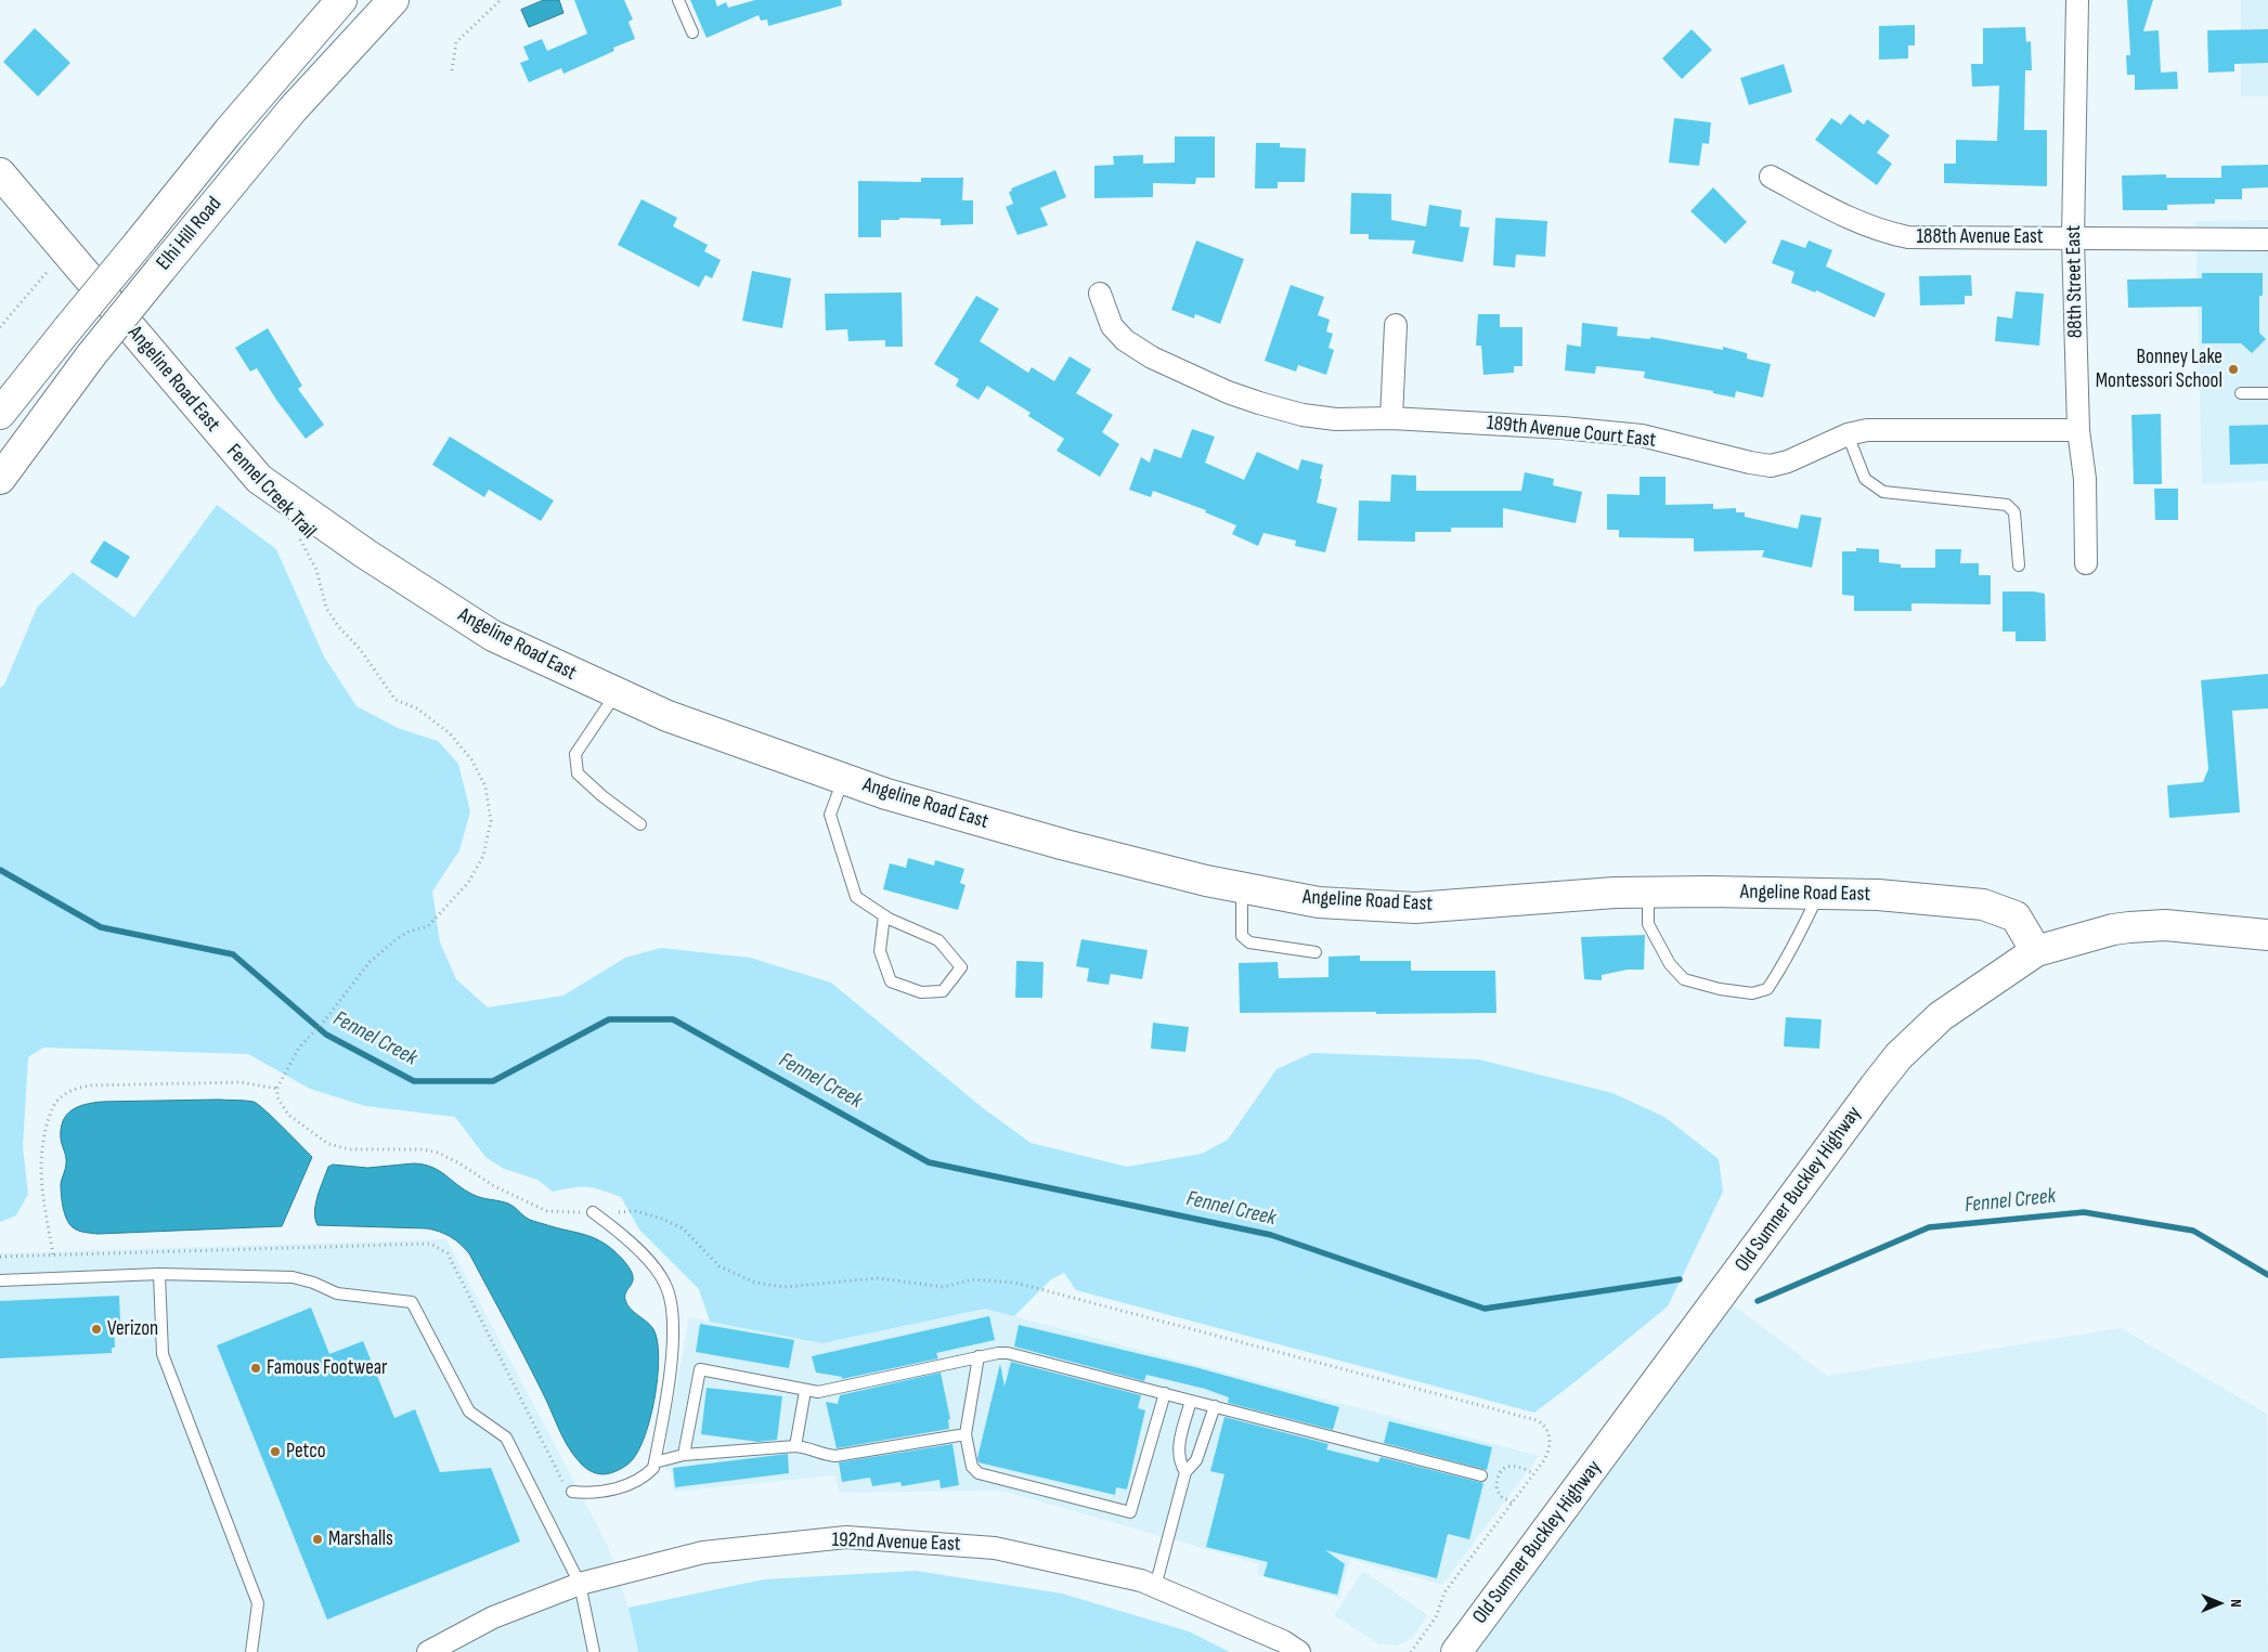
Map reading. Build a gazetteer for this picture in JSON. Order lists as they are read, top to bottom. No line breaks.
{"streets":{"main road":["Elhi Hill Road","Angeline Road East","Old Sumner Buckley Highway"],"street":["188th Avenue East","88th Street East","189th Avenue Court East","192nd Avenue East"],"path":["Fennel Creek Trail"]},"crossings":[["188th Avenue East","88th Street East"],["88th Street East","189th Avenue Court East"],["Angeline Road East","Old Sumner Buckley Highway"]],"water":["Fennel Creek"],"places":["Bonney Lake Montessori School","Verizon","Famous Footwear","Petco","Marshalls"],"north":"right"}
